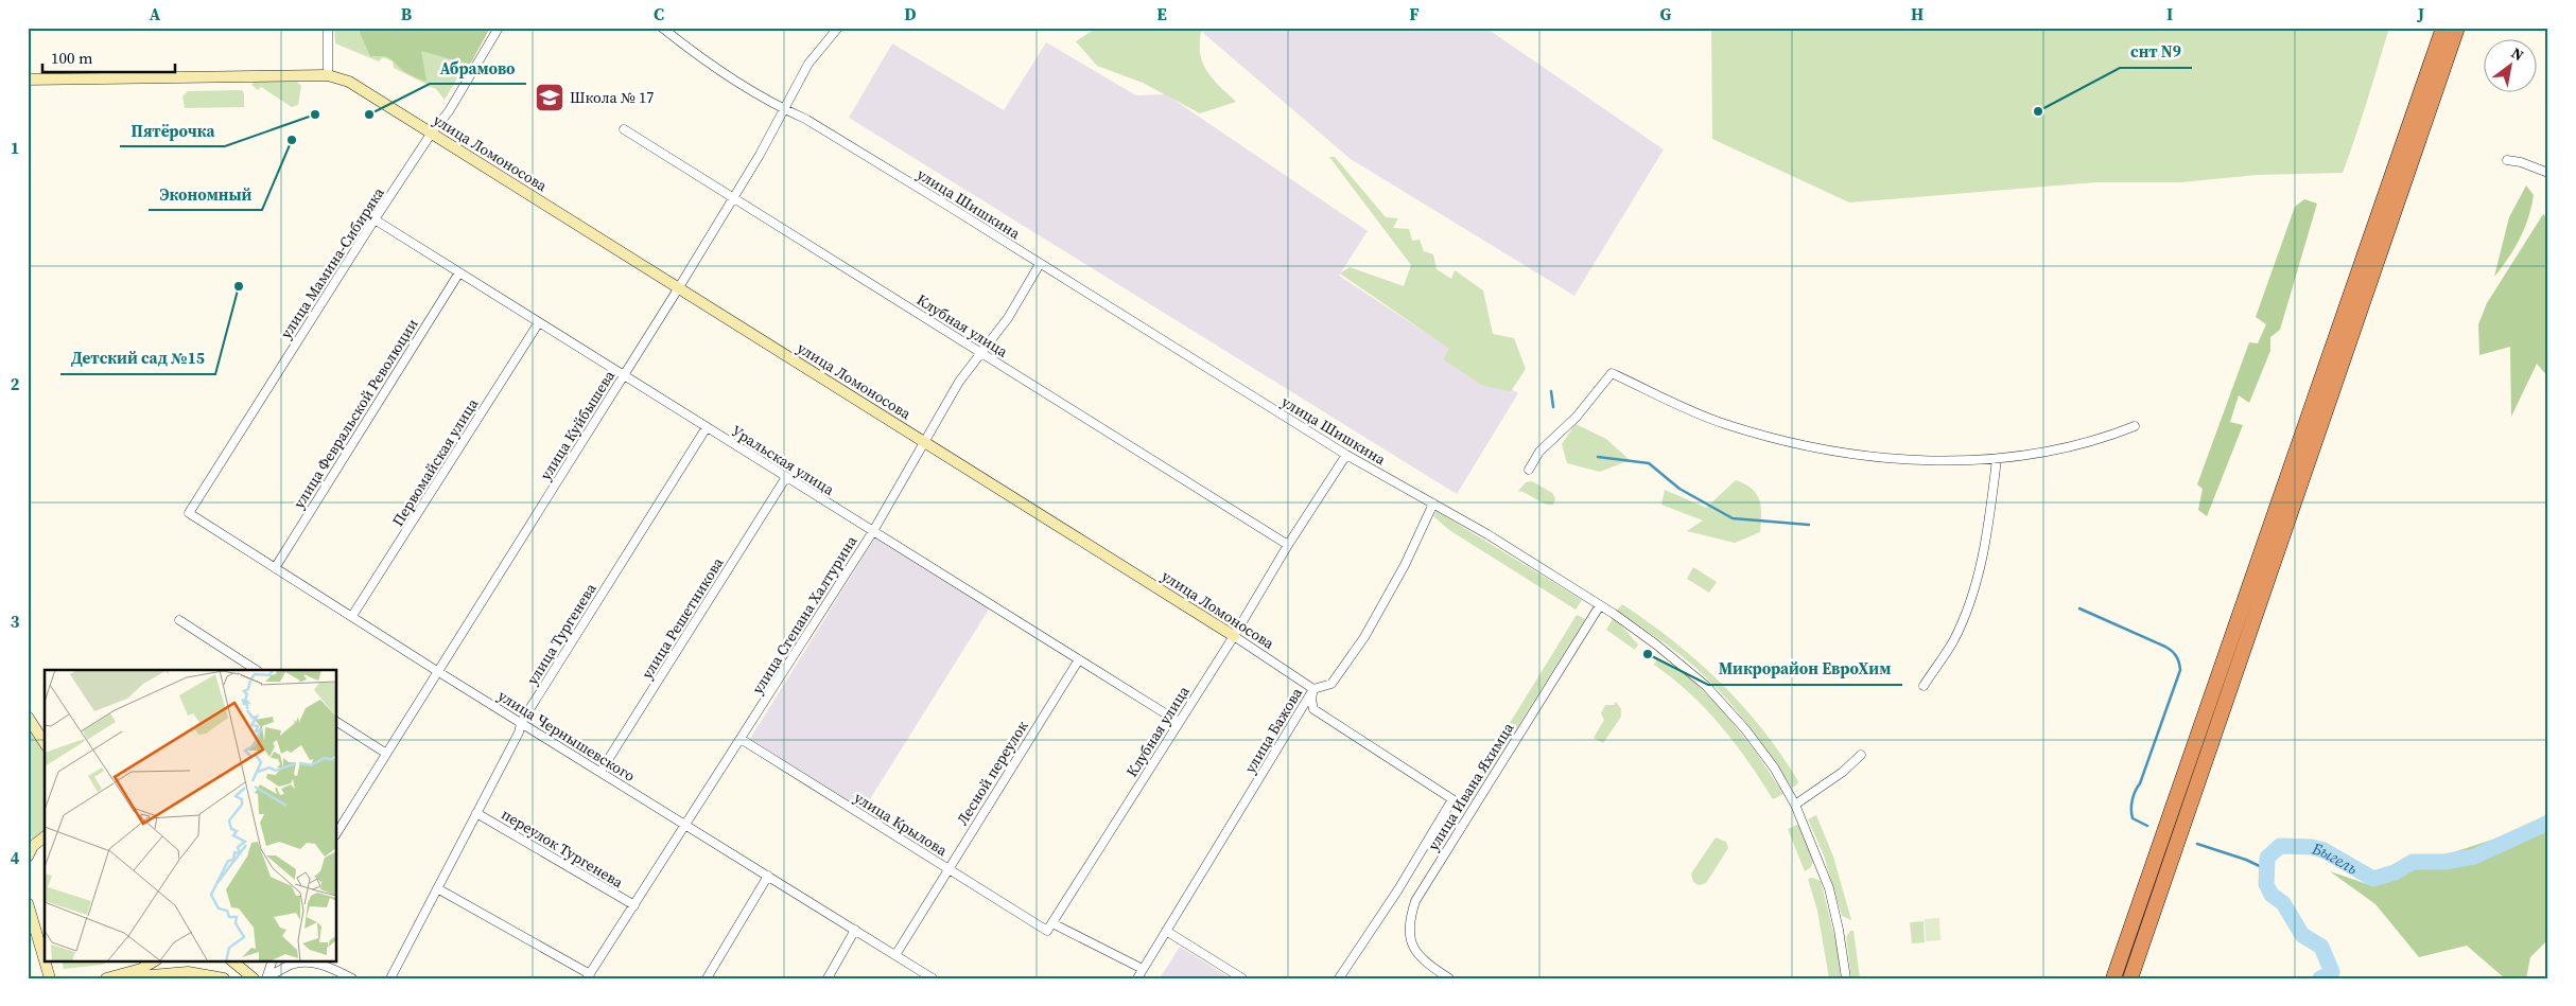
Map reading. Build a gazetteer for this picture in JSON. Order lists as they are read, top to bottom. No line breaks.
{"streets":{"street":["улица Ломоносова","улица Шишкина","улица Мамина-Сибиряка","Клубная улица","улица Февральской Революции","улица Куйбышева","Уральская улица","Первомайская улица","улица Степана Халтурина","улица Решетникова","улица Тургенева","улица Бажова","улица Чернышевского","Лесной переулок","улица Ивана Яхимца","улица Крылова","переулок Тургенева"]},"crossings":[["улица Ломоносова","улица Мамина-Сибиряка"],["улица Ломоносова","Клубная улица"],["улица Ломоносова","улица Куйбышева"],["улица Ломоносова","улица Степана Халтурина"],["улица Ломоносова","улица Бажова"],["улица Шишкина","Клубная улица"],["улица Шишкина","улица Куйбышева"],["улица Шишкина","улица Степана Халтурина"],["улица Шишкина","улица Бажова"],["улица Шишкина","улица Ивана Яхимца"],["улица Мамина-Сибиряка","Уральская улица"],["улица Мамина-Сибиряка","улица Чернышевского"],["Клубная улица","улица Куйбышева"],["Клубная улица","Уральская улица"],["Клубная улица","улица Степана Халтурина"],["Клубная улица","улица Крылова"],["улица Февральской Революции","Уральская улица"],["улица Февральской Революции","улица Чернышевского"],["улица Куйбышева","Уральская улица"],["улица Куйбышева","улица Чернышевского"],["Уральская улица","Первомайская улица"],["Уральская улица","улица Степана Халтурина"],["Уральская улица","улица Решетникова"],["Уральская улица","улица Тургенева"],["Уральская улица","Лесной переулок"],["Первомайская улица","улица Чернышевского"],["улица Степана Халтурина","улица Чернышевского"],["улица Степана Халтурина","улица Крылова"],["улица Степана Халтурина","переулок Тургенева"],["улица Решетникова","улица Чернышевского"],["улица Тургенева","улица Чернышевского"],["улица Тургенева","переулок Тургенева"],["улица Бажова","улица Крылова"],["улица Чернышевского","Лесной переулок"],["Лесной переулок","улица Крылова"]],"water":["Быгель"],"places":{"school or university":["Школа № 17"],"other":["снт N9","Пятёрочка","Абрамово","Экономный","Детский сад №15","Микрорайон ЕвроХим"]},"scale_bar":"100 m","north":"top right","grid":{"columns":["A","B","C","D","E","F","G","H","I","J"],"rows":["1","2","3","4"]}}
